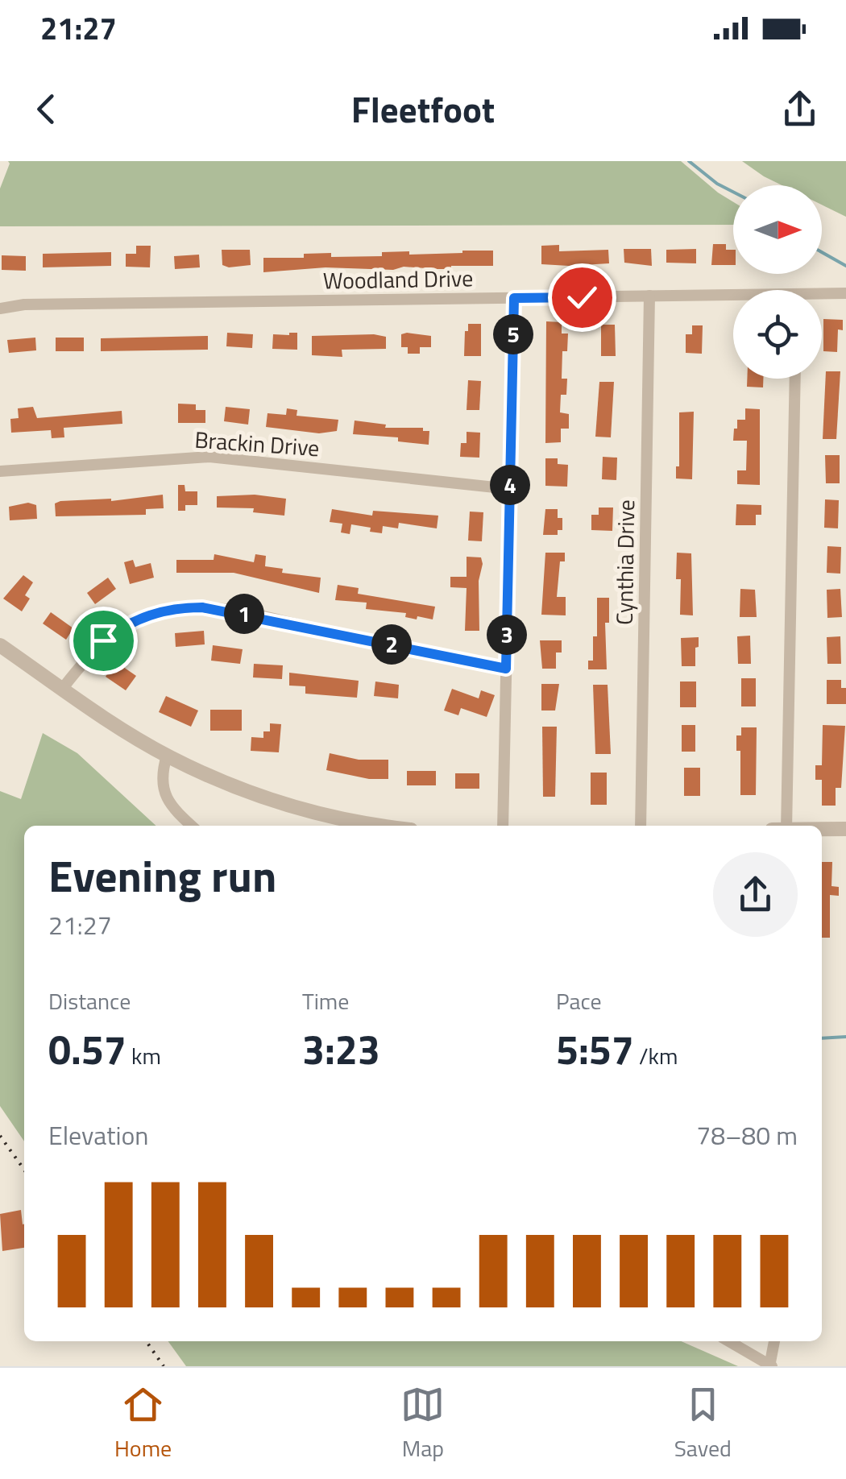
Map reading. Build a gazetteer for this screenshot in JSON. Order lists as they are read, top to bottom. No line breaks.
{"streets":{"street":["Woodland Drive","Brackin Drive","Cynthia Drive"]},"crossings":[["Woodland Drive","Cynthia Drive"]],"north":"right","page":{"status":"21:27","header":"Fleetfoot","pins":["5","4","1","3","2"],"heading":["Evening run","21:27"],"stats":[["Distance","0.57 km"],["Time","3:23"],["Pace","5:57 /km"]],"chart":["Elevation","78–80 m"],"tabs":["Home","Map","Saved"]}}
